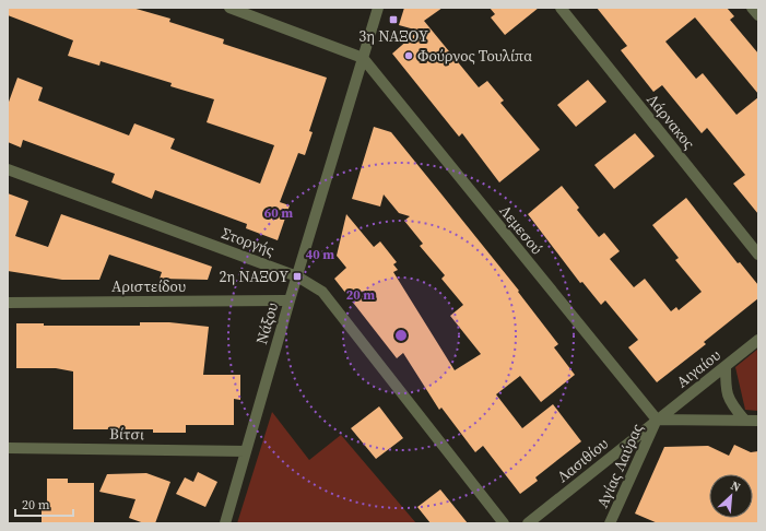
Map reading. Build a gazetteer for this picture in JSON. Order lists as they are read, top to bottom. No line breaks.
{"streets":{"street":["Λάρνακος","Λεμεσού","Στοργής","Αριστείδου","Νάξου","Αιγαίου","Βίτσι","Λασιθίου","Αγίας Λαύρας"]},"crossings":[["Λεμεσού","Νάξου"],["Λεμεσού","Αιγαίου"],["Λεμεσού","Λασιθίου"],["Λεμεσού","Αγίας Λαύρας"],["Στοργής","Νάξου"],["Αριστείδου","Νάξου"],["Νάξου","Βίτσι"],["Αιγαίου","Λασιθίου"],["Αιγαίου","Αγίας Λαύρας"],["Λασιθίου","Αγίας Λαύρας"]],"places":{"transit":["3η ΝΑΞΟΥ","2η ΝΑΞΟΥ"],"other":["Φούρνος Τουλίπα"]},"scale_bar":"20 m","north":"top right","rings":["60 m","40 m","20 m"]}
